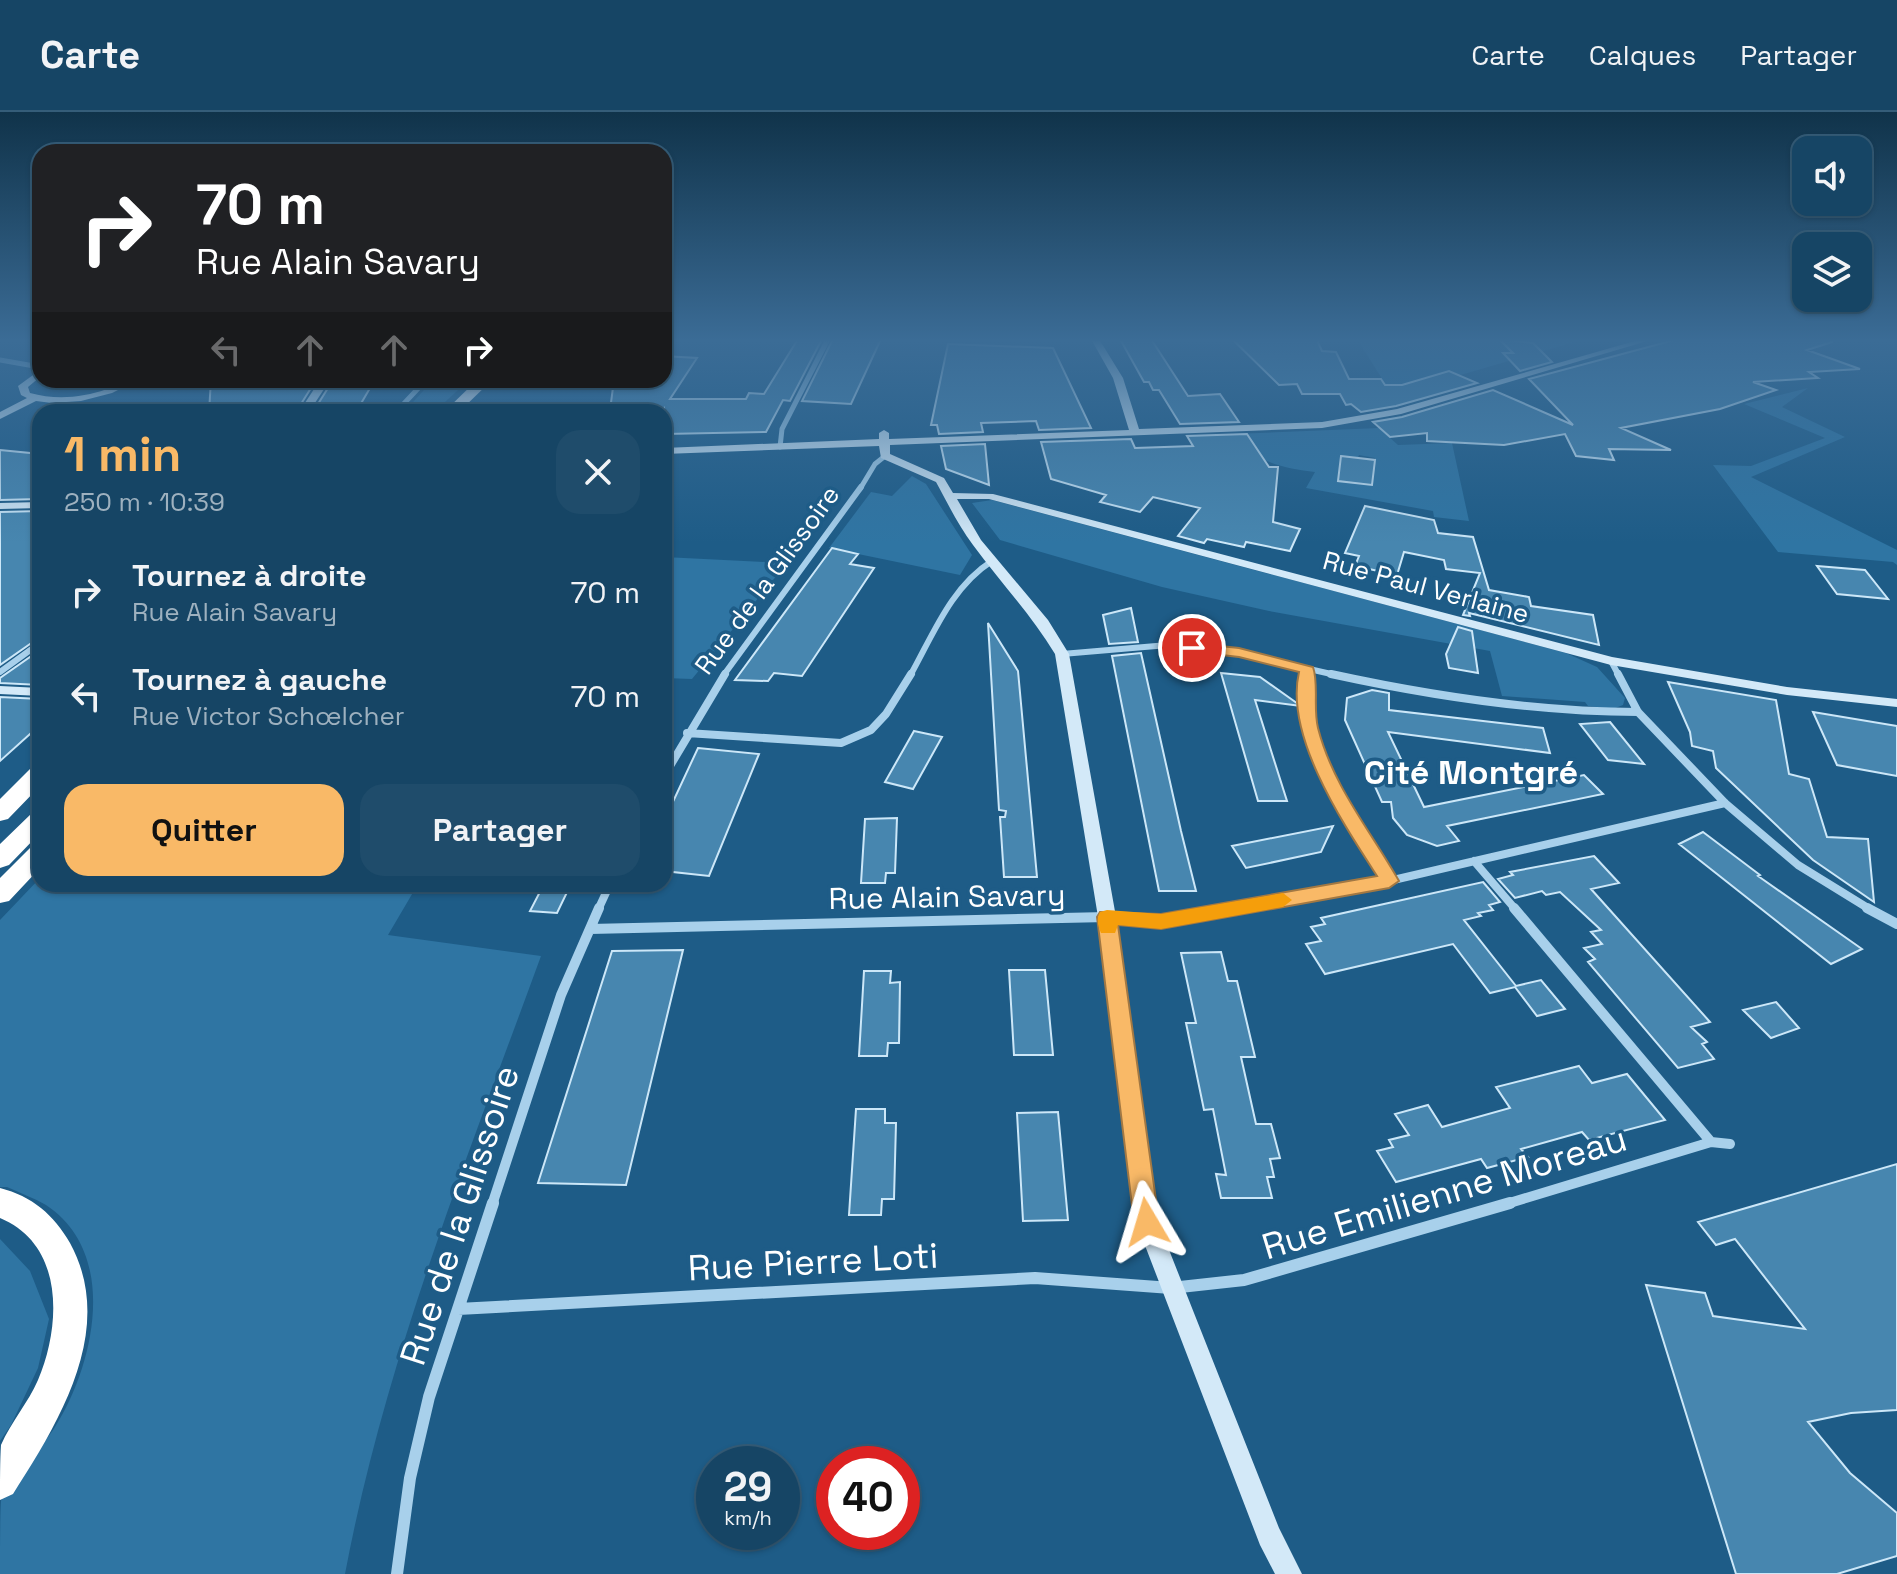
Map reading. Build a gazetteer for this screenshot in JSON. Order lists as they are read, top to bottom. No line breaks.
{"streets":{"main road":["Rue Paul Verlaine"],"street":["Rue de la Glissoire","Rue Alain Savary","Rue Emilienne Moreau","Rue Pierre Loti"]},"crossings":[["Rue de la Glissoire","Rue Alain Savary"],["Rue de la Glissoire","Rue Pierre Loti"],["Rue Emilienne Moreau","Rue Pierre Loti"]],"districts":["Cité Montgré"],"page":{"header":"Carte","nav":["Carte","Calques","Partager"],"turn":["70 m","Rue Alain Savary"],"heading":["1 min","250 m · 10:39"],"list":[{"name":"Tournez à droite","note":"Rue Alain Savary","value":"70 m"},{"name":"Tournez à gauche","note":"Rue Victor Schœlcher","value":"70 m"}],"buttons":["Quitter","Partager"],"speed":"29 km/h","limit":"40"}}
